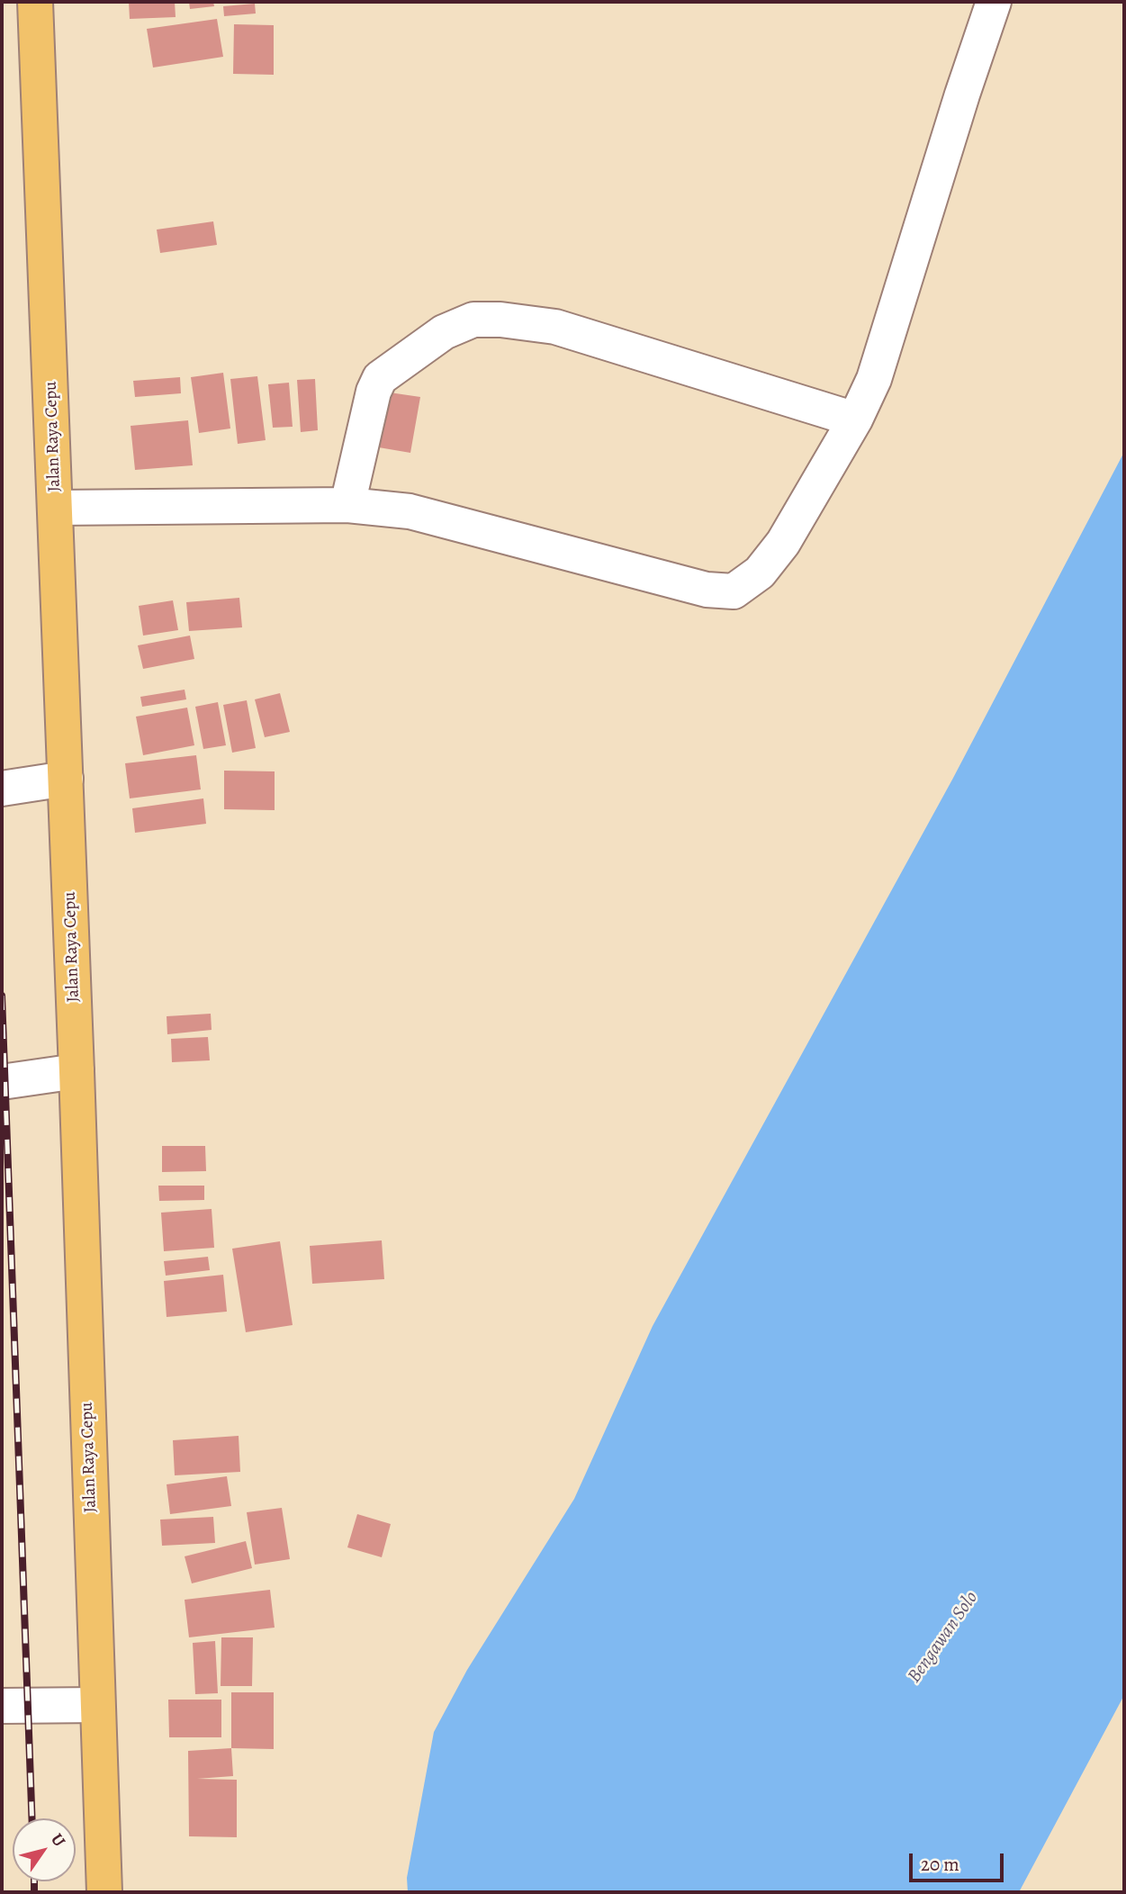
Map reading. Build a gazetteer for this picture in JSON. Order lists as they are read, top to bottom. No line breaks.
{"streets":{"highway":["Jalan Raya Cepu"]},"water":["Bengawan Solo"],"scale_bar":"20 m","north":"top right"}
